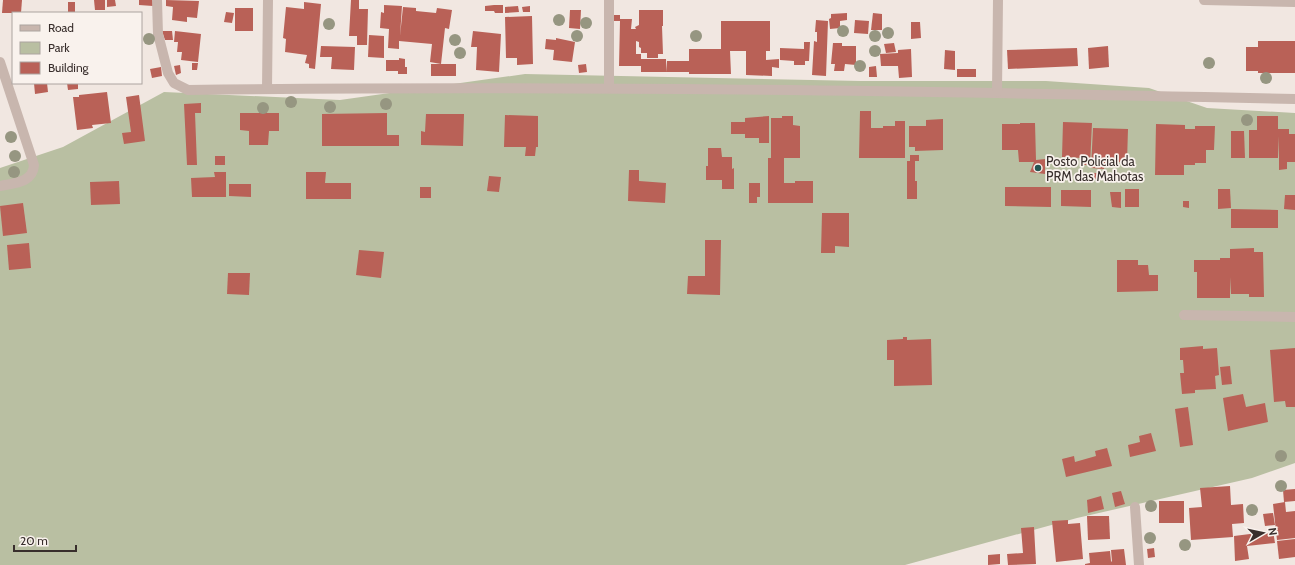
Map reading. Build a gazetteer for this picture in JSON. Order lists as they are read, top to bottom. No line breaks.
{"places":["Posto Policial da PRM das Mahotas"],"legend":["Road","Park","Building"],"scale_bar":"20 m","north":"right"}
